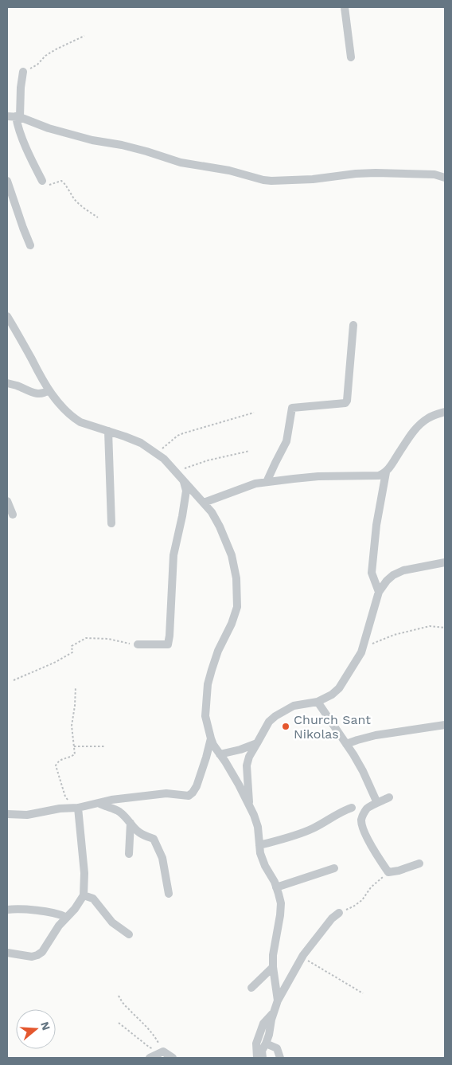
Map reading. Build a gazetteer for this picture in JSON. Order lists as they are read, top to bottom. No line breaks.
{"places":["Church Sant Nikolas"],"north":"right"}
